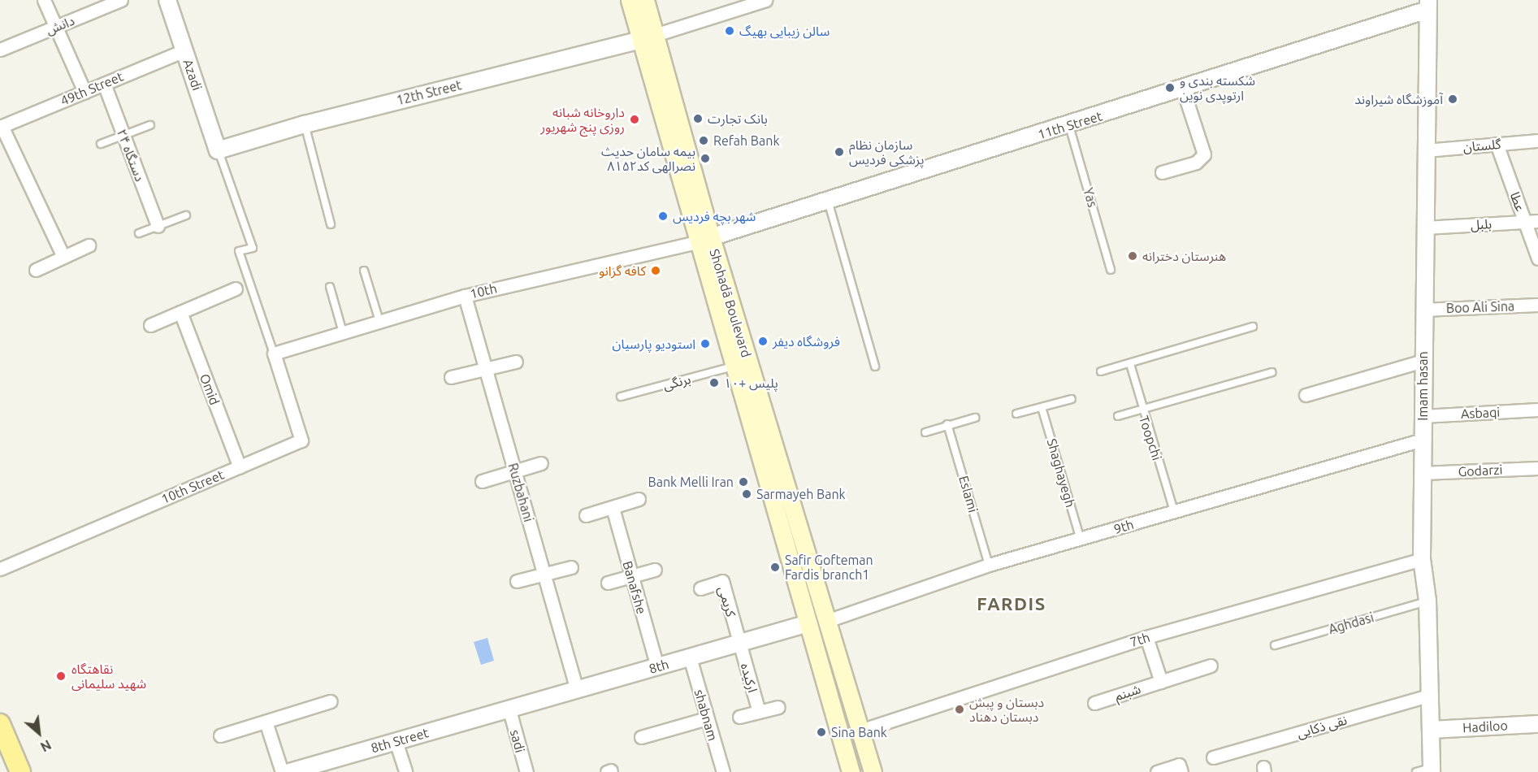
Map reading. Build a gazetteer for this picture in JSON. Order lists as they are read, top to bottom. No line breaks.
{"streets":{"main road":["Shohadā Boulevard"],"street":["دانش","Azadi","49th Street","12th Street","11th Street","گلستان","۲۴ دستگاه","عطا","بلبل","10th","Boo Ali Sina","Imam hasan","Omid","Asbaqi","Godarzi","10th Street","Ruzbahani","9th","Banafshe","کریمی","7th","8th","ارکیده","شبنم","shabnam","نقی ذکایی","Hadiloo","8th Street","sadi"],"lane":["Yas","برنگی","Toopchi","Shaghayegh","Eslami","Aghdasi"]},"crossings":[["Azadi","49th Street"],["Azadi","12th Street"],["49th Street","۲۴ دستگاه"],["12th Street","Shohadā Boulevard"],["11th Street","Yas"],["11th Street","10th"],["11th Street","Shohadā Boulevard"],["11th Street","Imam hasan"],["گلستان","عطا"],["گلستان","Imam hasan"],["عطا","بلبل"],["بلبل","Imam hasan"],["10th","Shohadā Boulevard"],["10th","10th Street"],["10th","Ruzbahani"],["Shohadā Boulevard","برنگی"],["Shohadā Boulevard","9th"],["Shohadā Boulevard","7th"],["Shohadā Boulevard","8th"],["Boo Ali Sina","Imam hasan"],["Imam hasan","Asbaqi"],["Imam hasan","Godarzi"],["Imam hasan","9th"],["Imam hasan","Aghdasi"],["Imam hasan","7th"],["Imam hasan","نقی ذکایی"],["Imam hasan","Hadiloo"],["Omid","10th Street"],["Toopchi","9th"],["Shaghayegh","9th"],["Ruzbahani","8th"],["Eslami","9th"],["Banafshe","8th"],["کریمی","8th"],["کریمی","ارکیده"],["8th","ارکیده"],["8th","shabnam"],["8th","8th Street"],["8th","sadi"],["8th Street","sadi"]],"districts":["FARDIS"],"places":["سالن زیبایی بهیگ","شکسته بندی و ارتوپدی نوین","آموزشگاه شیراوند","بانک تجارت","داروخانه شبانه روزی پنج شهریور","Refah Bank","سازمان نظام پزشکی فردیس","بیمه سامان حدیث نصرالهی کد۸۱۵۲","شهر بچه فردیس","هنرستان دخترانه","کافه گرانو","فروشگاه دیفر","استودیو پارسیان","پلیس +۱۰","Bank Melli Iran","Sarmayeh Bank","Safir Gofteman Fardis branch1","نقاهتگاه شهید سلیمانی","دبستان و پبش دبستان دهناد","Sina Bank"],"north":"bottom right"}
